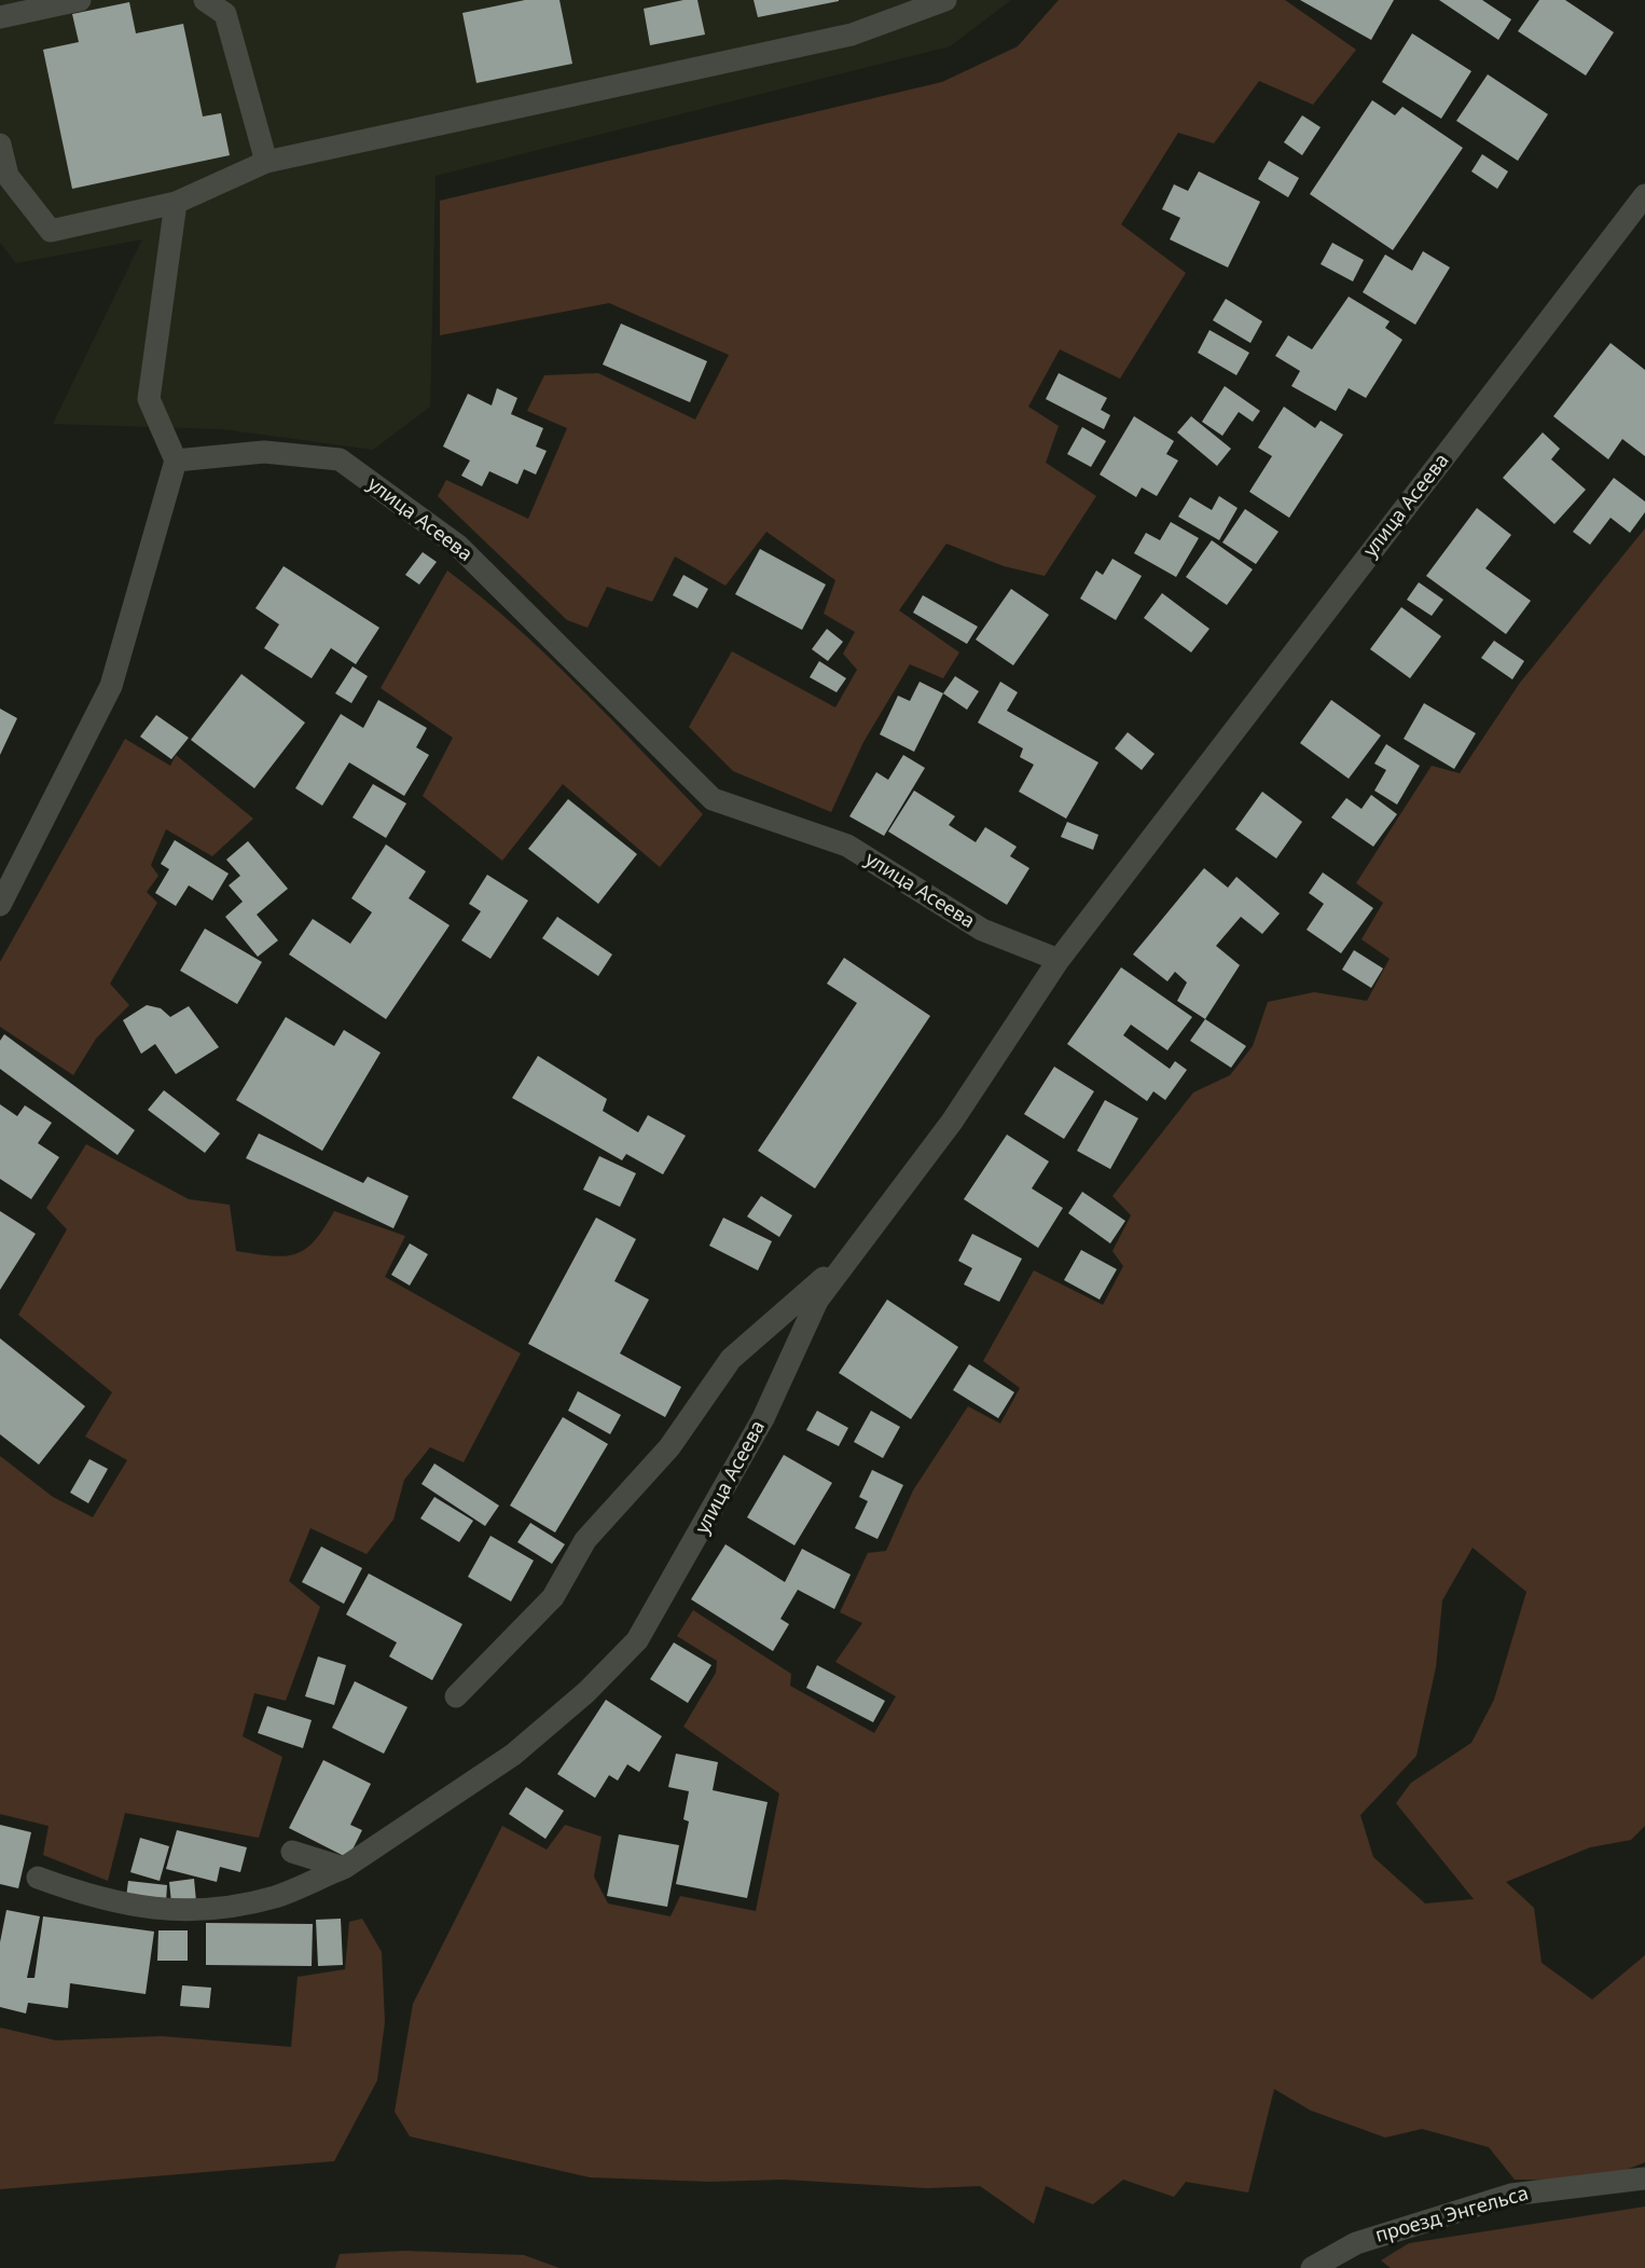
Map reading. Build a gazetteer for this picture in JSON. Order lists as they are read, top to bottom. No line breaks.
{"streets":{"street":["улица Асеева","проезд Энгельса"]}}
